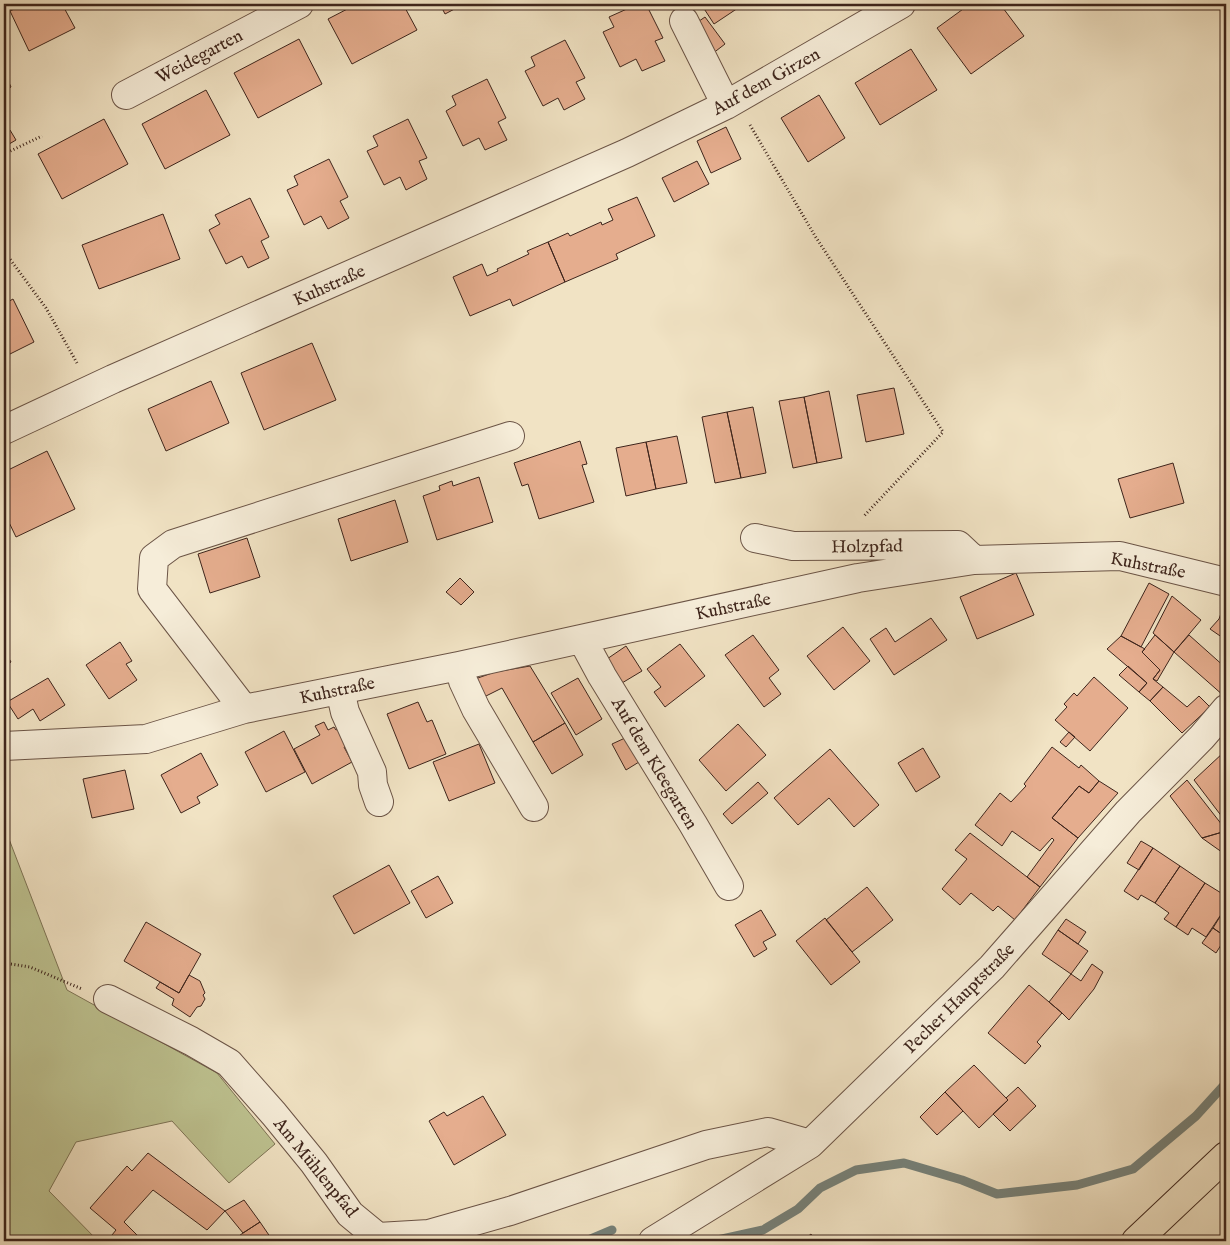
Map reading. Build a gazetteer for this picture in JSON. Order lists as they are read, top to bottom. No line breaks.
{"streets":{"street":["Weidegarten","Auf dem Girzen","Kuhstraße","Holzpfad","Auf dem Kleegarten","Pecher Hauptstraße","Am Mühlenpfad"]},"crossings":[["Auf dem Girzen","Kuhstraße"],["Kuhstraße","Holzpfad"],["Kuhstraße","Auf dem Kleegarten"],["Pecher Hauptstraße","Am Mühlenpfad"]]}
